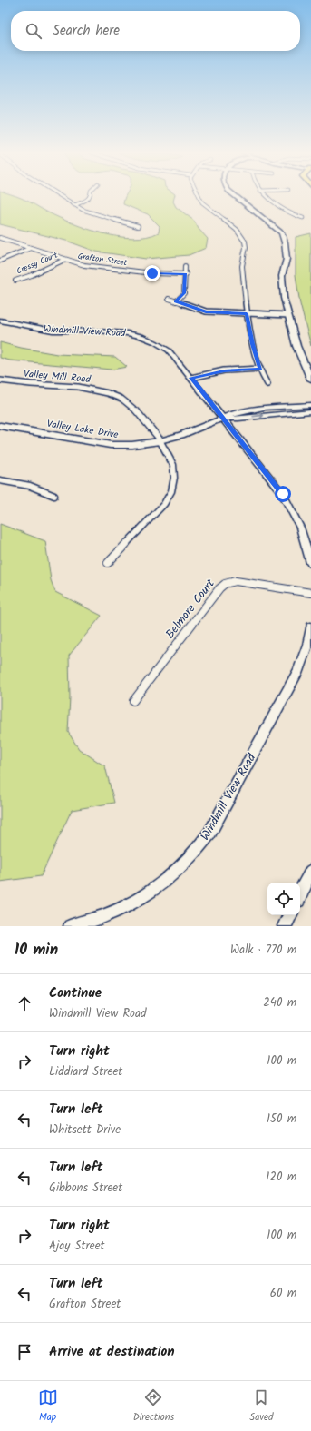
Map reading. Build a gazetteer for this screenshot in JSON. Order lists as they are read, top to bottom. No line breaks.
{"streets":{"street":["Grafton Street","Cressy Court","Windmill View Road","Valley Mill Road","Valley Lake Drive","Belmore Court"]},"crossings":[["Grafton Street","Cressy Court"],["Windmill View Road","Valley Lake Drive"],["Valley Mill Road","Valley Lake Drive"]],"page":{"search":"Search here","heading":["10 min","Walk · 770 m"],"list":[["Continue","Windmill View Road","240 m"],["Turn right","Liddiard Street","100 m"],["Turn left","Whitsett Drive","150 m"],["Turn left","Gibbons Street","120 m"],["Turn right","Ajay Street","100 m"],["Turn left","Grafton Street","60 m"],"Arrive at destination"],"nav":["Map","Directions","Saved"]}}
